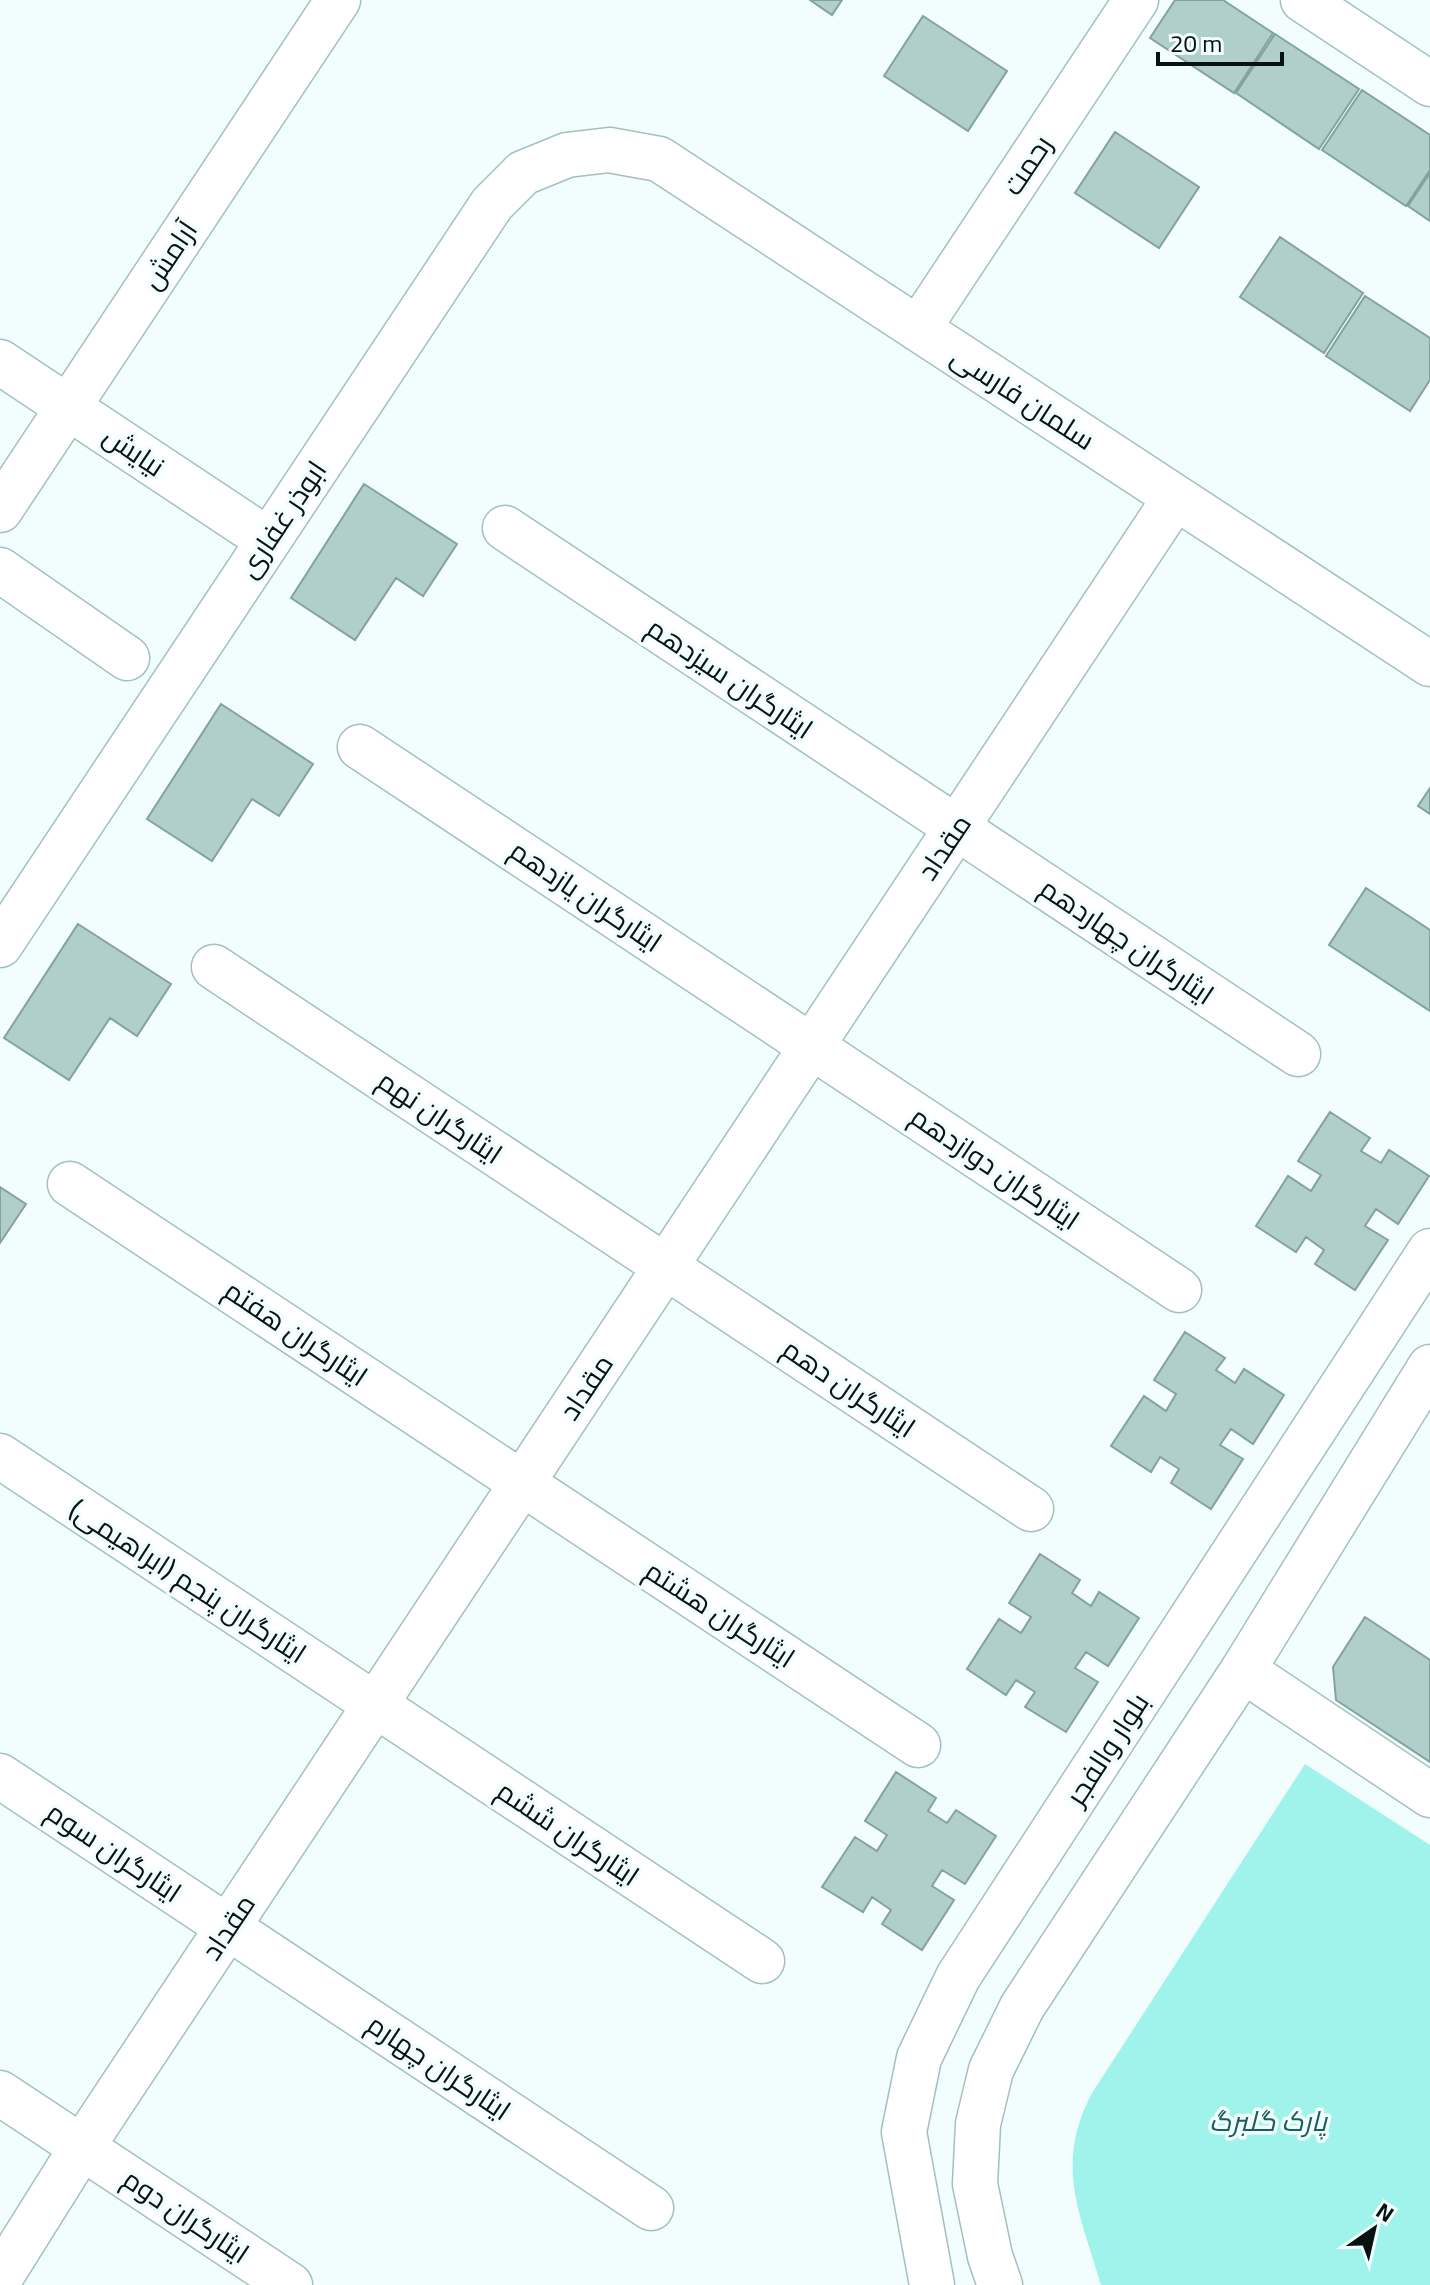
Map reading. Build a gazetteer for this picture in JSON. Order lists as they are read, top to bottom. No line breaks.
{"streets":{"street":["رحمت","آرامش","سلمان فارسی","نیایش","ابوذر غفاری","ایثارگران سیزدهم","مقداد","ایثارگران یازدهم","ایثارگران چهاردهم","ایثارگران نهم","ایثارگران دوازدهم","ایثارگران هفتم","ایثارگران دهم","ایثارگران پنجم (ابراهیمی)","ایثارگران هشتم","بلوار والفجر","ایثارگران ششم","ایثارگران سوم","ایثارگران چهارم","ایثارگران دوم"]},"crossings":[["رحمت","سلمان فارسی"],["آرامش","نیایش"],["سلمان فارسی","ابوذر غفاری"],["سلمان فارسی","مقداد"],["نیایش","ابوذر غفاری"],["ایثارگران سیزدهم","مقداد"],["ایثارگران سیزدهم","ایثارگران چهاردهم"],["مقداد","ایثارگران یازدهم"],["مقداد","ایثارگران چهاردهم"],["مقداد","ایثارگران نهم"],["مقداد","ایثارگران دوازدهم"],["مقداد","ایثارگران هفتم"],["مقداد","ایثارگران دهم"],["مقداد","ایثارگران پنجم (ابراهیمی)"],["مقداد","ایثارگران هشتم"],["مقداد","ایثارگران ششم"],["مقداد","ایثارگران سوم"],["مقداد","ایثارگران چهارم"],["مقداد","ایثارگران دوم"],["ایثارگران یازدهم","ایثارگران دوازدهم"],["ایثارگران نهم","ایثارگران دهم"],["ایثارگران هفتم","ایثارگران هشتم"],["ایثارگران پنجم (ابراهیمی)","ایثارگران ششم"],["ایثارگران سوم","ایثارگران چهارم"]],"parks":["پارک گلبرگ"],"scale_bar":"20 m","north":"top right"}
